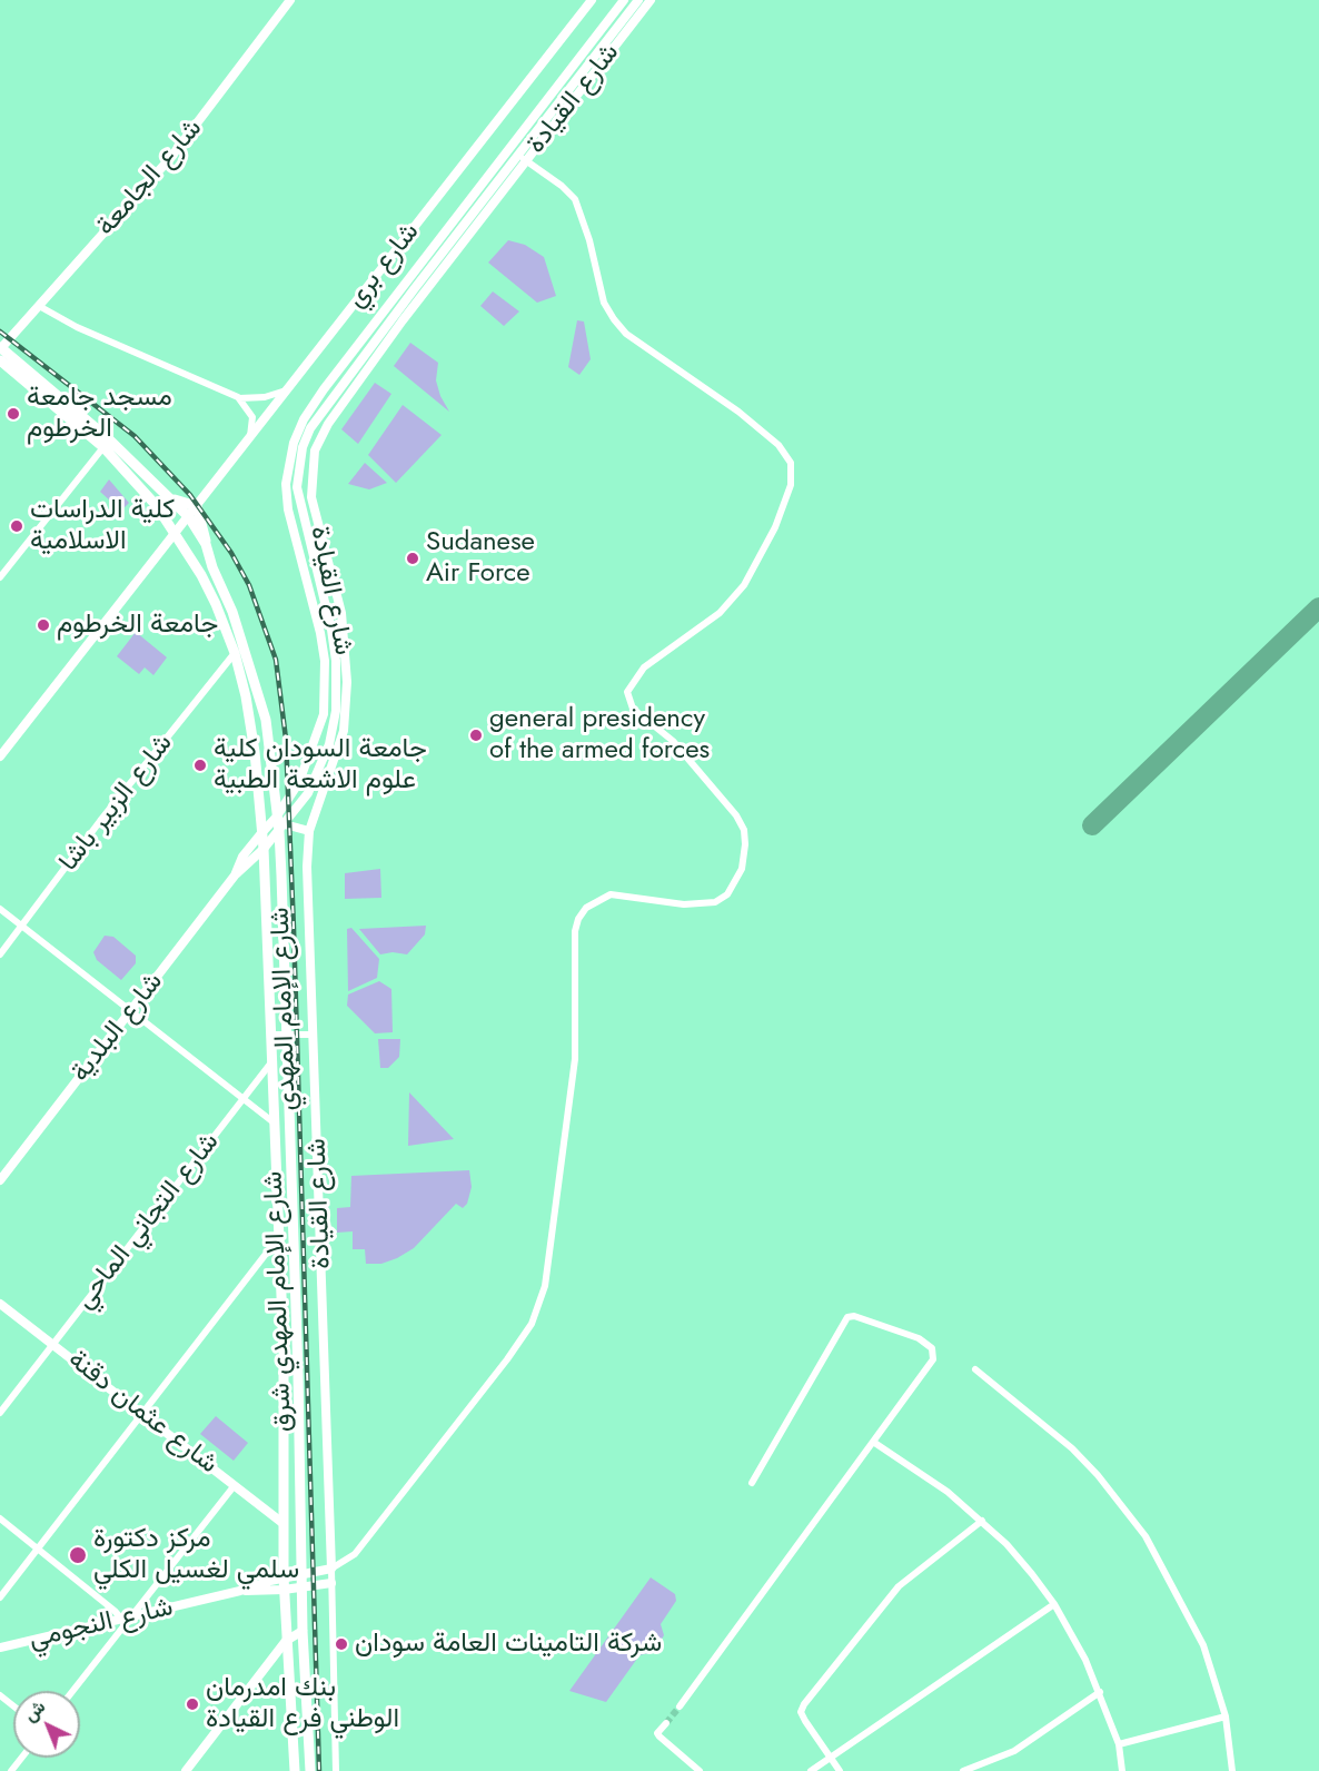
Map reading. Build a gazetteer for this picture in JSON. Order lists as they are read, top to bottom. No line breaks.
{"streets":{"main road":["شارع القيادة","شارع الجامعة","شارع بري","شارع الإمام المهدي","شارع الإمام المهدي شرق"],"street":["شارع الزبير باشا","شارع البلدية","شارع التجاني الماحي","شارع عثمان دقنة","شارع النجومي"]},"crossings":[["شارع القيادة","شارع الإمام المهدي"],["شارع القيادة","شارع الإمام المهدي شرق"],["شارع القيادة","شارع النجومي"],["شارع الجامعة","شارع الإمام المهدي"],["شارع بري","شارع الإمام المهدي"],["شارع الإمام المهدي","شارع النجومي"],["شارع التجاني الماحي","شارع الإمام المهدي شرق"],["شارع التجاني الماحي","شارع عثمان دقنة"],["شارع الإمام المهدي شرق","شارع عثمان دقنة"],["شارع الإمام المهدي شرق","شارع النجومي"]],"places":["مسجد جامعة الخرطوم","كلية الدراسات الاسلامية","Sudanese Air Force","جامعة الخرطوم","general presidency of the armed forces","جامعة السودان كلية علوم الاشعة الطبية","مركز دكتورة سلمي لغسيل الكلي","شركة التامينات العامة سودان","بنك امدرمان الوطني فرع القيادة"],"north":"top left"}
